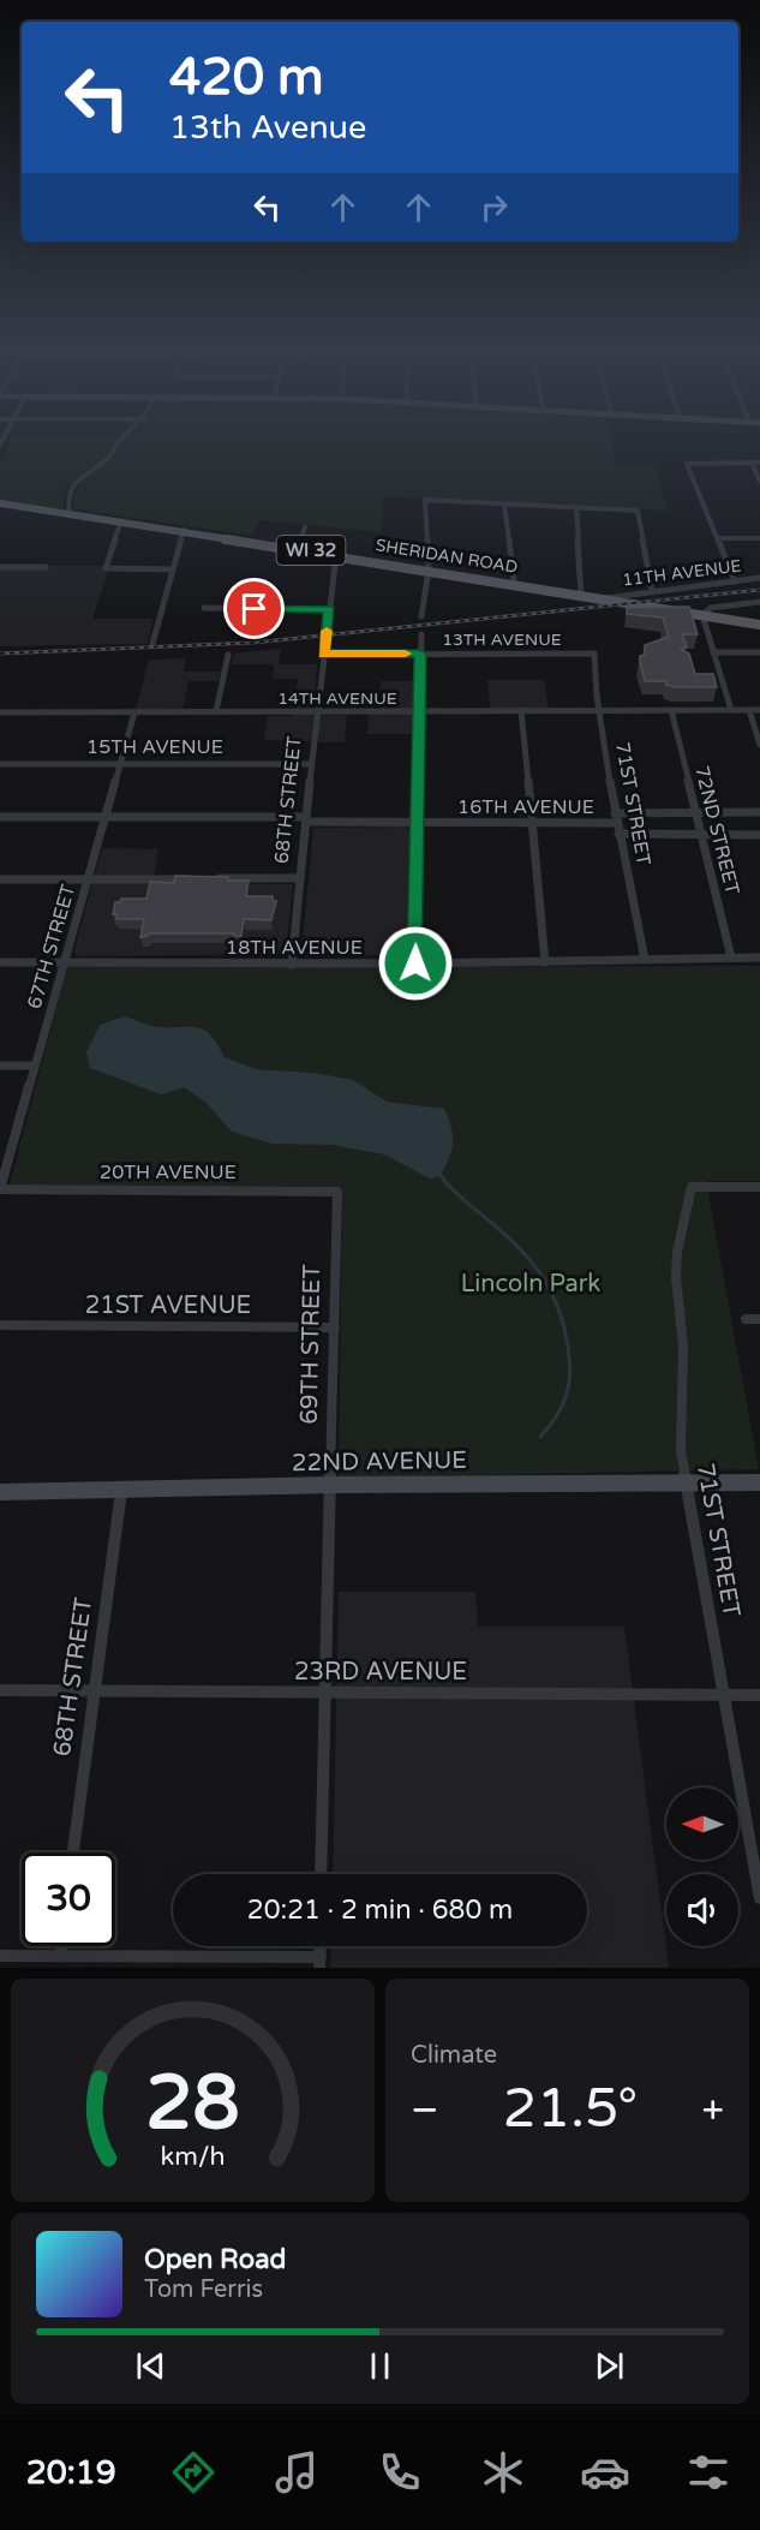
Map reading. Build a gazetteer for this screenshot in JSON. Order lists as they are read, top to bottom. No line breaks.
{"streets":{"main road":["WI 32","SHERIDAN ROAD"],"street":["11TH AVENUE","13TH AVENUE","14TH AVENUE","15TH AVENUE","68TH STREET","71ST STREET","16TH AVENUE","72ND STREET","67TH STREET","18TH AVENUE","20TH AVENUE","21ST AVENUE","69TH STREET","22ND AVENUE","23RD AVENUE"]},"crossings":[["SHERIDAN ROAD","11TH AVENUE"],["SHERIDAN ROAD","68TH STREET"],["13TH AVENUE","68TH STREET"],["13TH AVENUE","71ST STREET"],["14TH AVENUE","68TH STREET"],["14TH AVENUE","71ST STREET"],["14TH AVENUE","72ND STREET"],["14TH AVENUE","67TH STREET"],["15TH AVENUE","68TH STREET"],["15TH AVENUE","67TH STREET"],["68TH STREET","16TH AVENUE"],["68TH STREET","18TH AVENUE"],["68TH STREET","22ND AVENUE"],["68TH STREET","23RD AVENUE"],["71ST STREET","16TH AVENUE"],["71ST STREET","18TH AVENUE"],["71ST STREET","22ND AVENUE"],["71ST STREET","23RD AVENUE"],["16TH AVENUE","72ND STREET"],["16TH AVENUE","67TH STREET"],["72ND STREET","18TH AVENUE"],["67TH STREET","18TH AVENUE"],["67TH STREET","20TH AVENUE"],["20TH AVENUE","69TH STREET"],["21ST AVENUE","69TH STREET"],["69TH STREET","22ND AVENUE"],["69TH STREET","23RD AVENUE"]],"parks":["Lincoln Park"],"north":"left","page":{"turn":["420 m","13th Avenue"],"limit":"30","trip":"20:21 · 2 min · 680 m","tile":"Climate","heat":["−","21.5°","+"],"song":["Open Road","Tom Ferris"],"tabs":"20:19","gauge":["28","km/h"]}}
